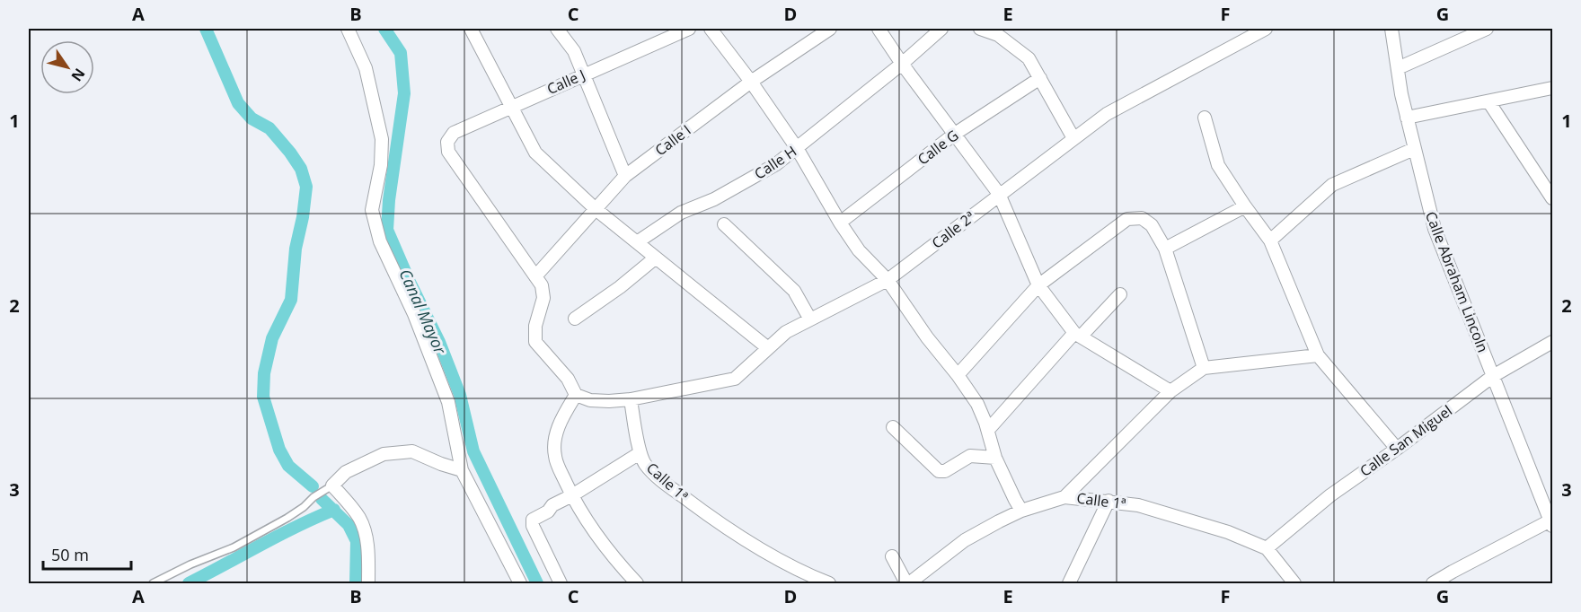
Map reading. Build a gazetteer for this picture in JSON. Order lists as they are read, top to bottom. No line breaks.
{"streets":{"street":["Calle J","Calle I","Calle G","Calle H","Calle 2ª","Calle Abraham Lincoln","Calle San Miguel","Calle 1ª"]},"crossings":[["Calle J","Calle I"],["Calle 2ª","Calle 1ª"],["Calle Abraham Lincoln","Calle San Miguel"],["Calle San Miguel","Calle 1ª"]],"water":["Canal Mayor"],"scale_bar":"50 m","north":"bottom right","grid":{"columns":["A","B","C","D","E","F","G"],"rows":["1","2","3"]}}
